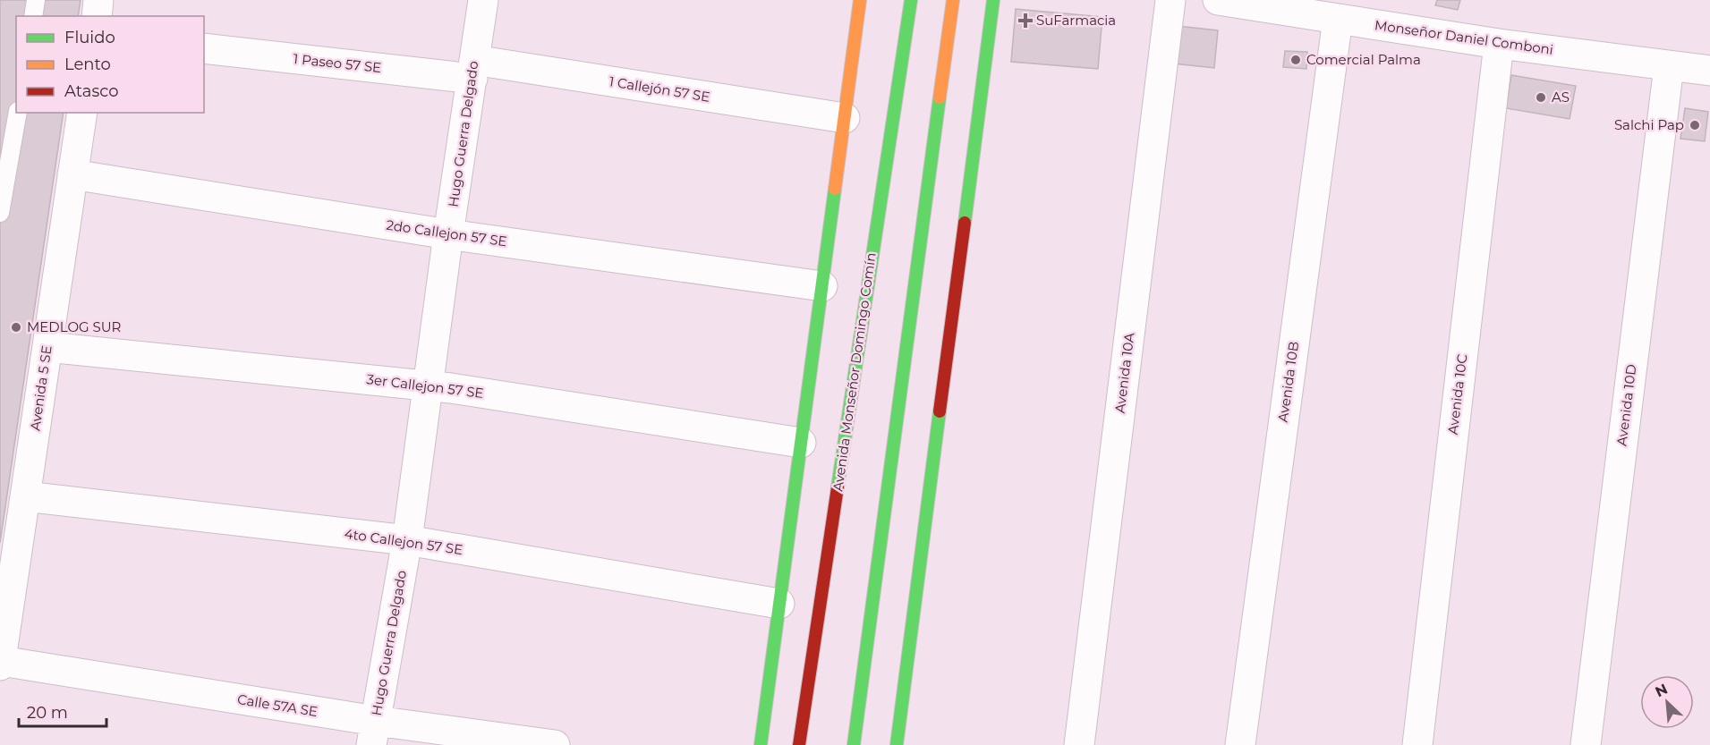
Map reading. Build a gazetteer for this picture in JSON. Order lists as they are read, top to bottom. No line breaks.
{"streets":{"main road":["Avenida Monseñor Domingo Comín"],"street":["Monseñor Daniel Comboni","1 Paseo 57 SE","1 Callejón 57 SE","Hugo Guerra Delgado","2do Callejon 57 SE","Avenida 10A","Avenida 10B","3er Callejon 57 SE","Avenida 5 SE","Avenida 10C","Avenida 10D","4to Callejon 57 SE","Calle 57A SE"]},"crossings":[["Monseñor Daniel Comboni","Avenida 10B"],["Monseñor Daniel Comboni","Avenida 10C"],["Monseñor Daniel Comboni","Avenida 10D"],["1 Paseo 57 SE","1 Callejón 57 SE"],["1 Paseo 57 SE","Hugo Guerra Delgado"],["1 Callejón 57 SE","Hugo Guerra Delgado"],["Hugo Guerra Delgado","2do Callejon 57 SE"],["Hugo Guerra Delgado","3er Callejon 57 SE"],["Hugo Guerra Delgado","4to Callejon 57 SE"],["Hugo Guerra Delgado","Calle 57A SE"],["2do Callejon 57 SE","Avenida 5 SE"],["3er Callejon 57 SE","Avenida 5 SE"],["Avenida 5 SE","4to Callejon 57 SE"],["Avenida 5 SE","Calle 57A SE"]],"places":{"health":["SuFarmacia"],"other":["Comercial Palma","AS","Salchi Pap","MEDLOG SUR"]},"legend":["Fluido","Lento","Atasco"],"scale_bar":"20 m","north":"top left"}
